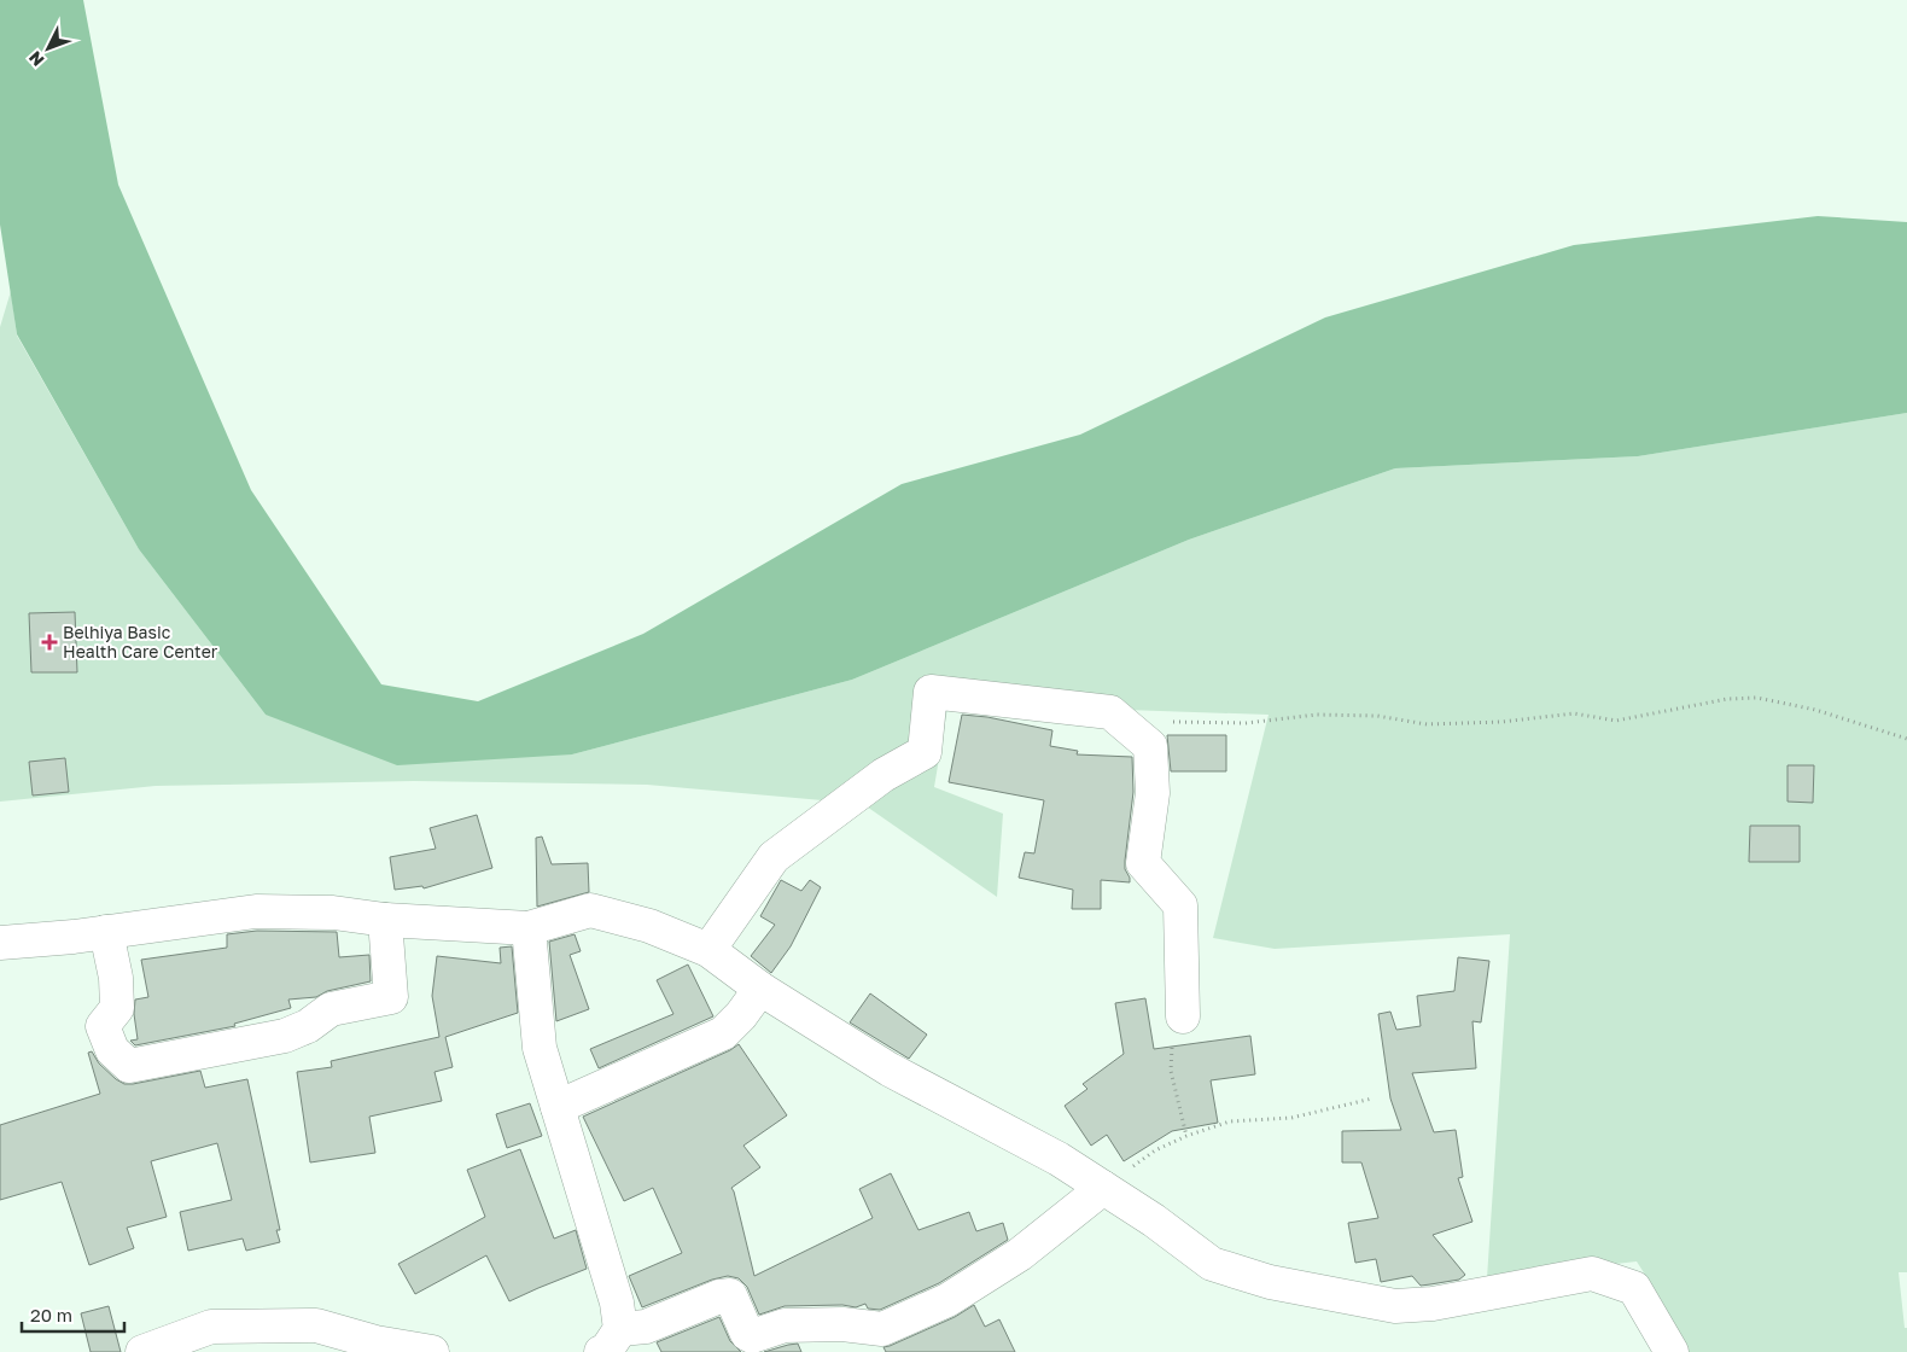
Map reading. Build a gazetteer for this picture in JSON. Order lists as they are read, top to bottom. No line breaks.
{"places":{"health":["Belhiya Basic Health Care Center"]},"scale_bar":"20 m","north":"bottom left"}
